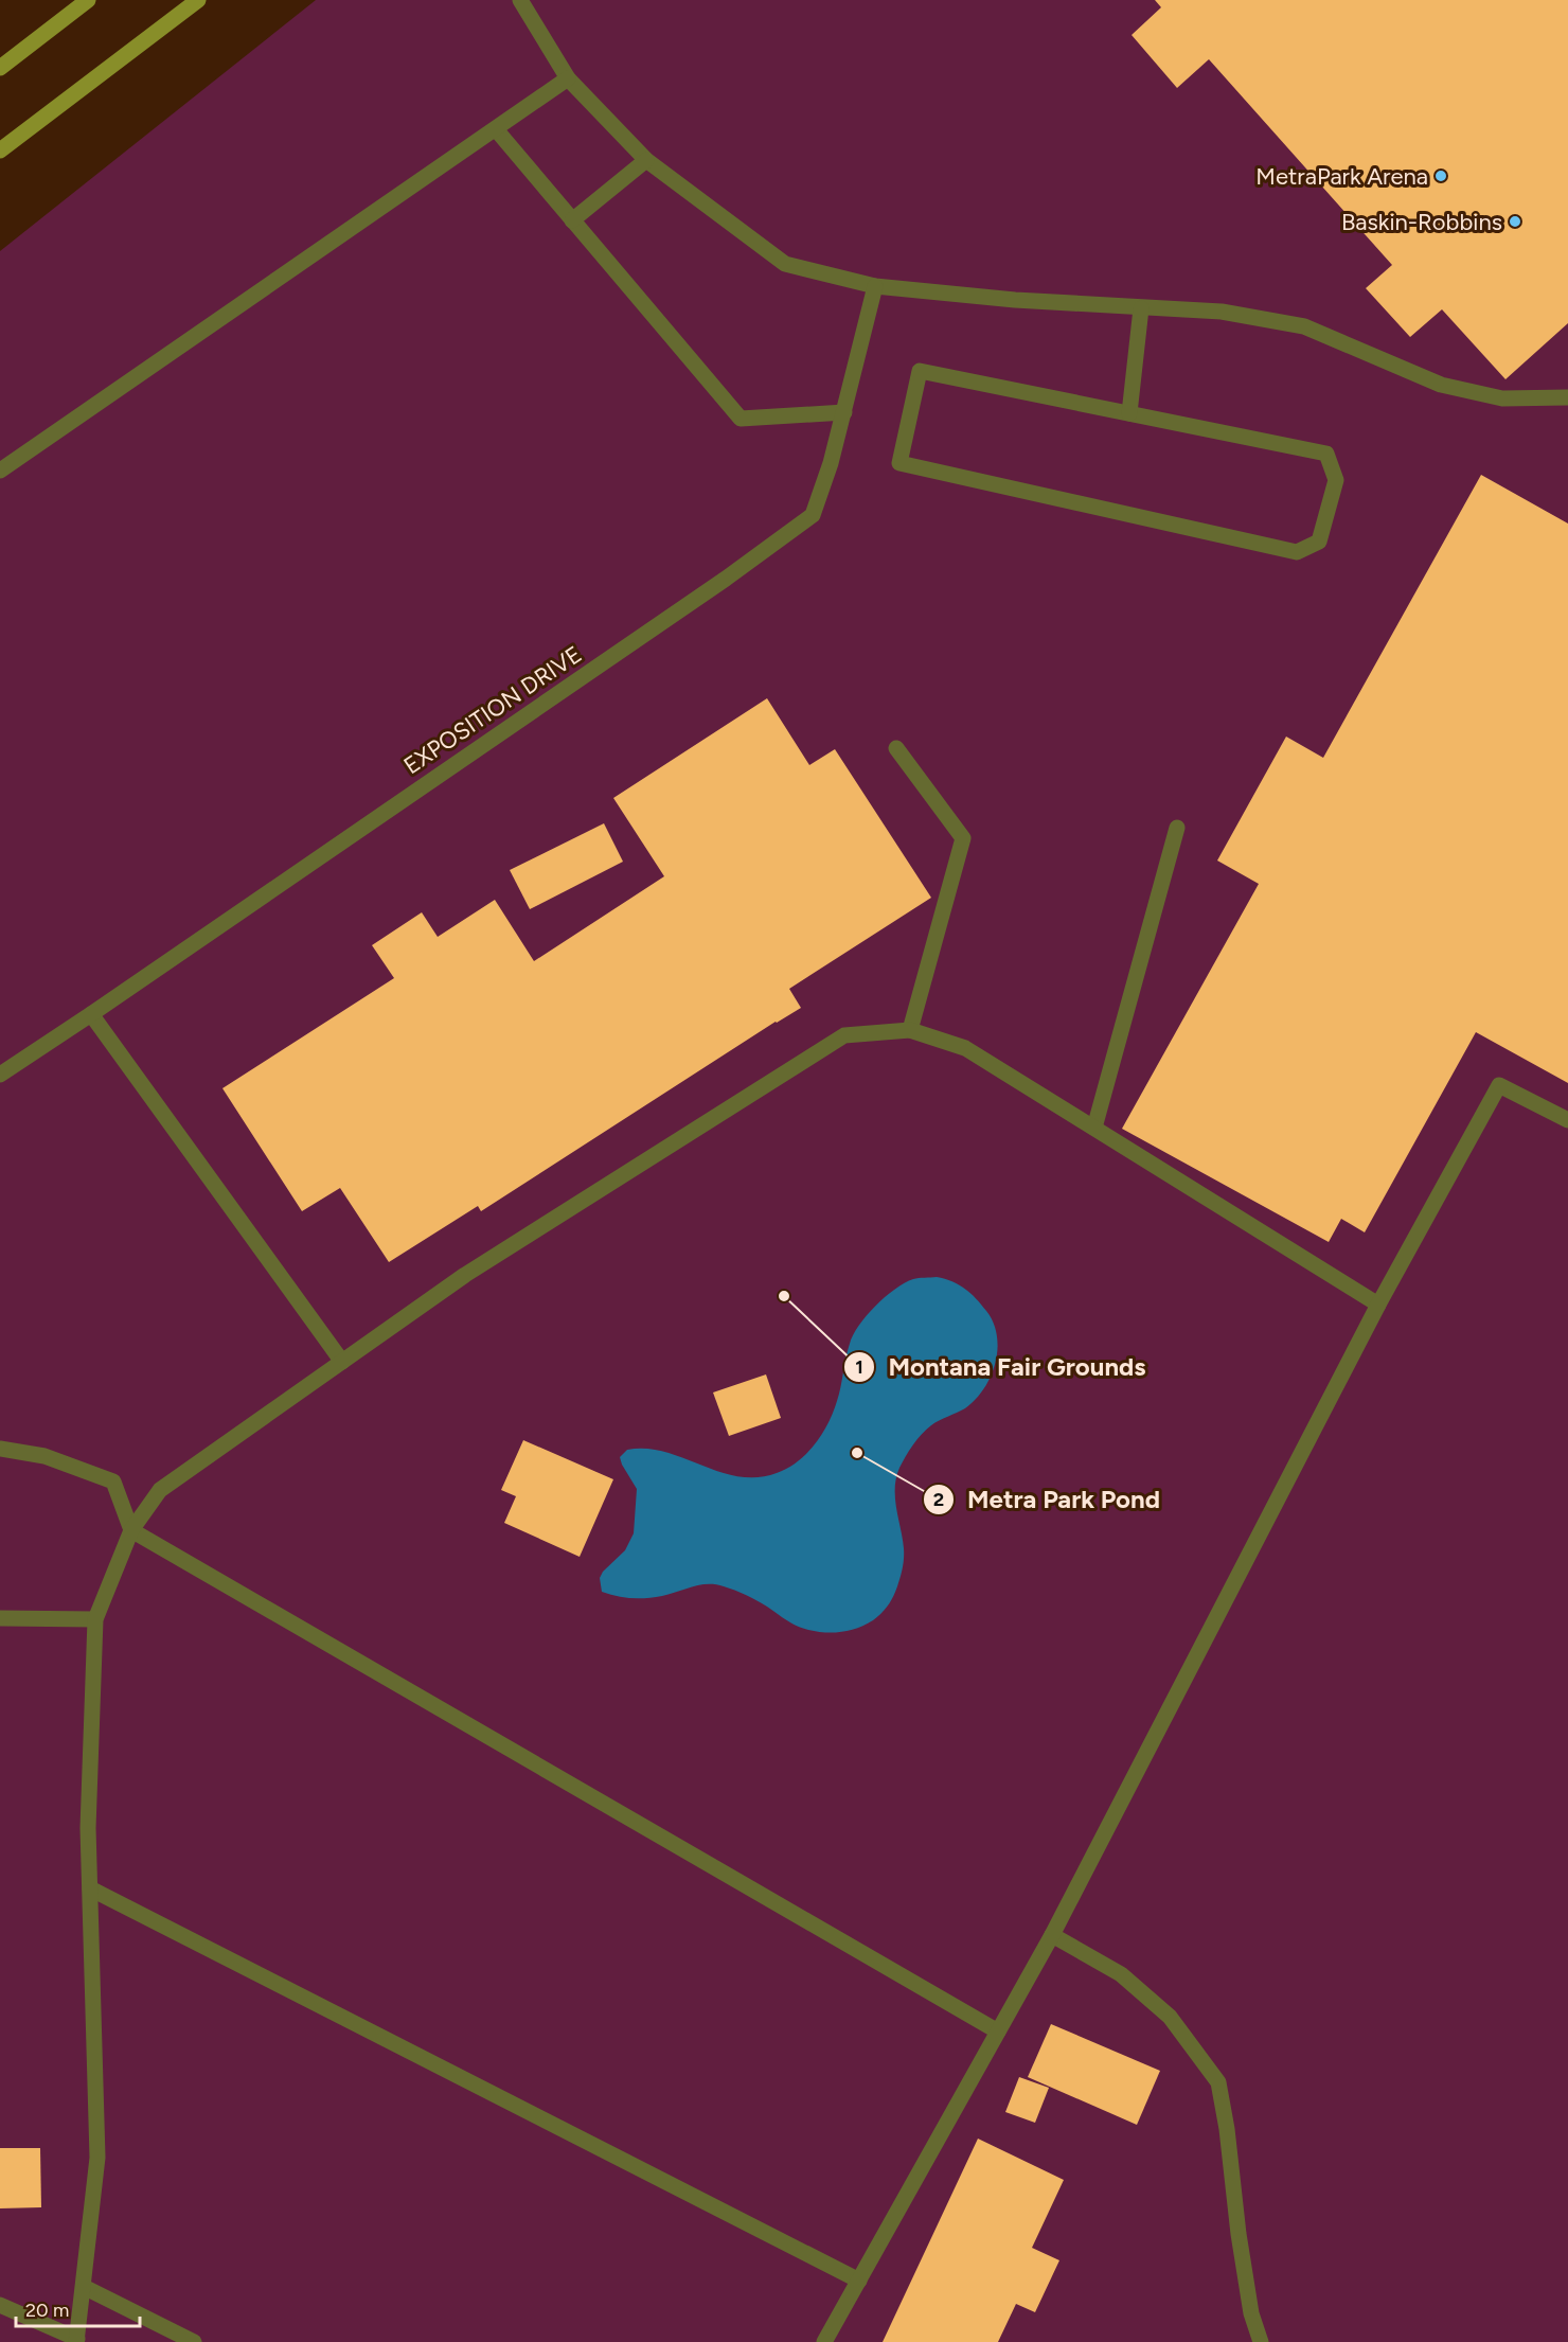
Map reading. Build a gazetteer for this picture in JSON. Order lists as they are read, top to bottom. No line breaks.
{"streets":{"street":["EXPOSITION DRIVE"]},"places":["MetraPark Arena","Baskin-Robbins","Montana Fair Grounds","Metra Park Pond"],"scale_bar":"20 m"}
